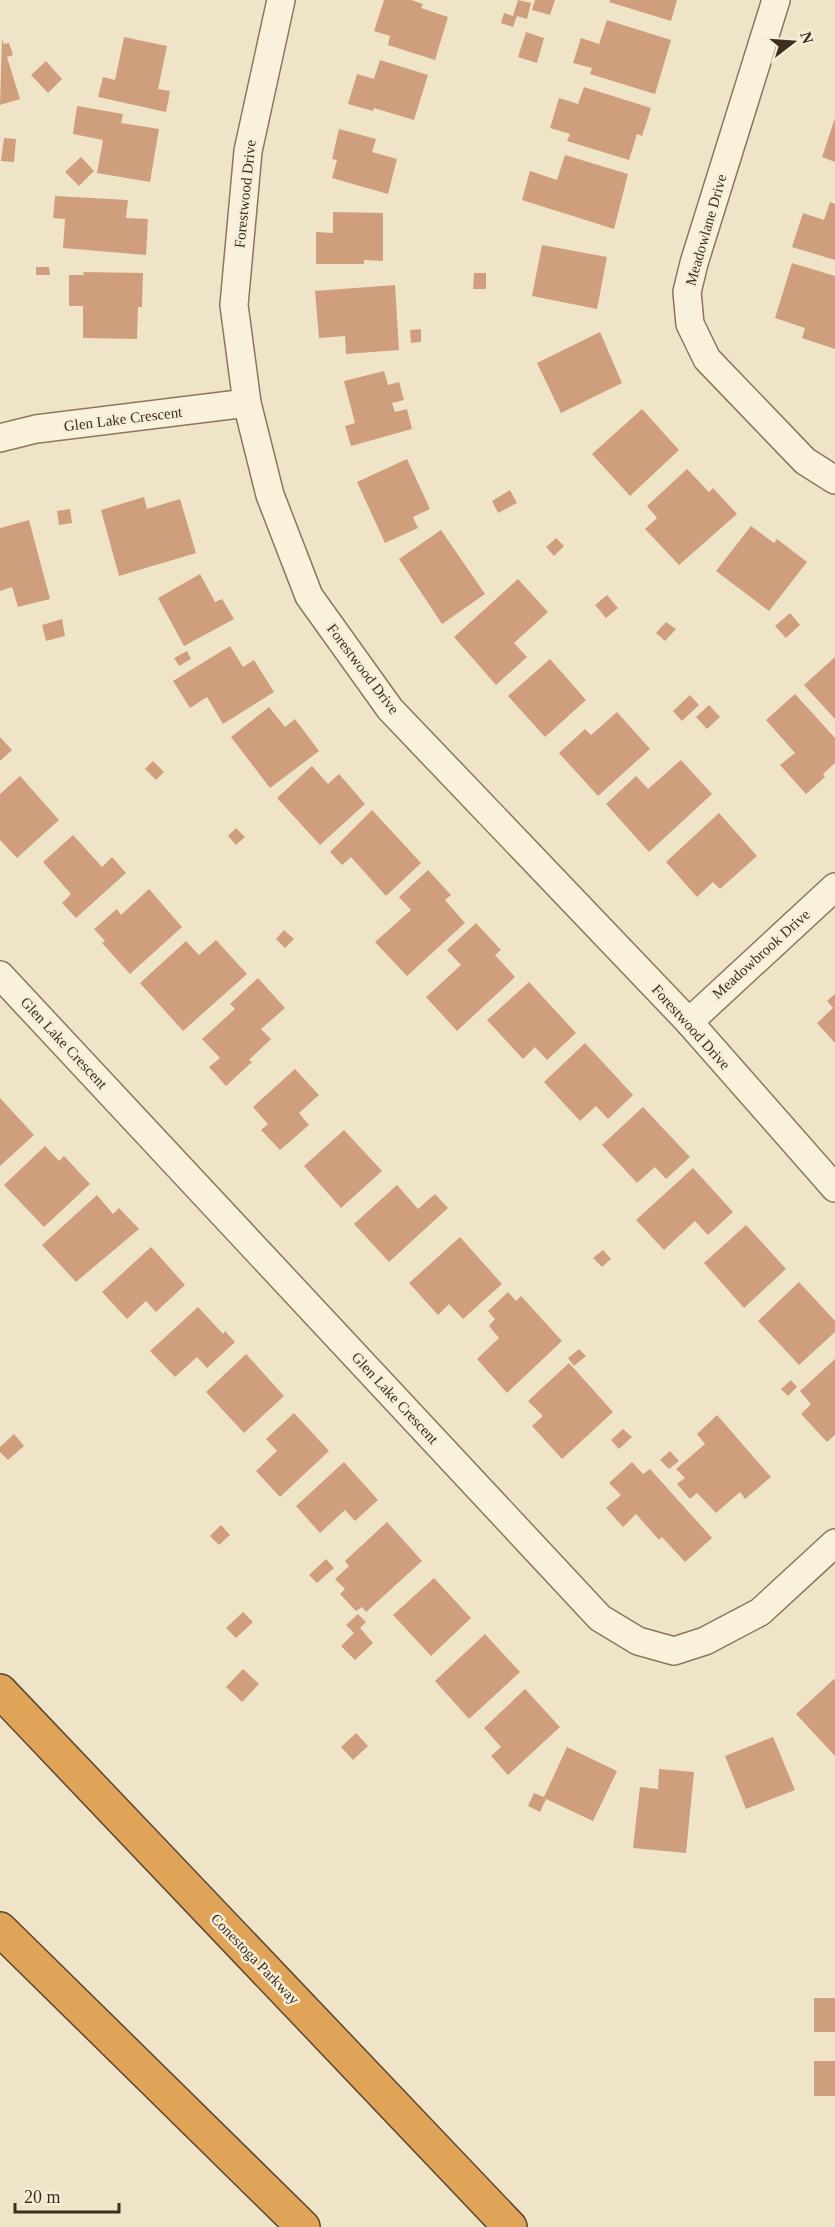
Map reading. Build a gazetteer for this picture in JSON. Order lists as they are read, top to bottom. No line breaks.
{"streets":{"highway":["Conestoga Parkway"],"street":["Forestwood Drive","Meadowlane Drive","Glen Lake Crescent","Meadowbrook Drive"]},"crossings":[["Forestwood Drive","Glen Lake Crescent"],["Forestwood Drive","Meadowbrook Drive"]],"scale_bar":"20 m","north":"right"}
